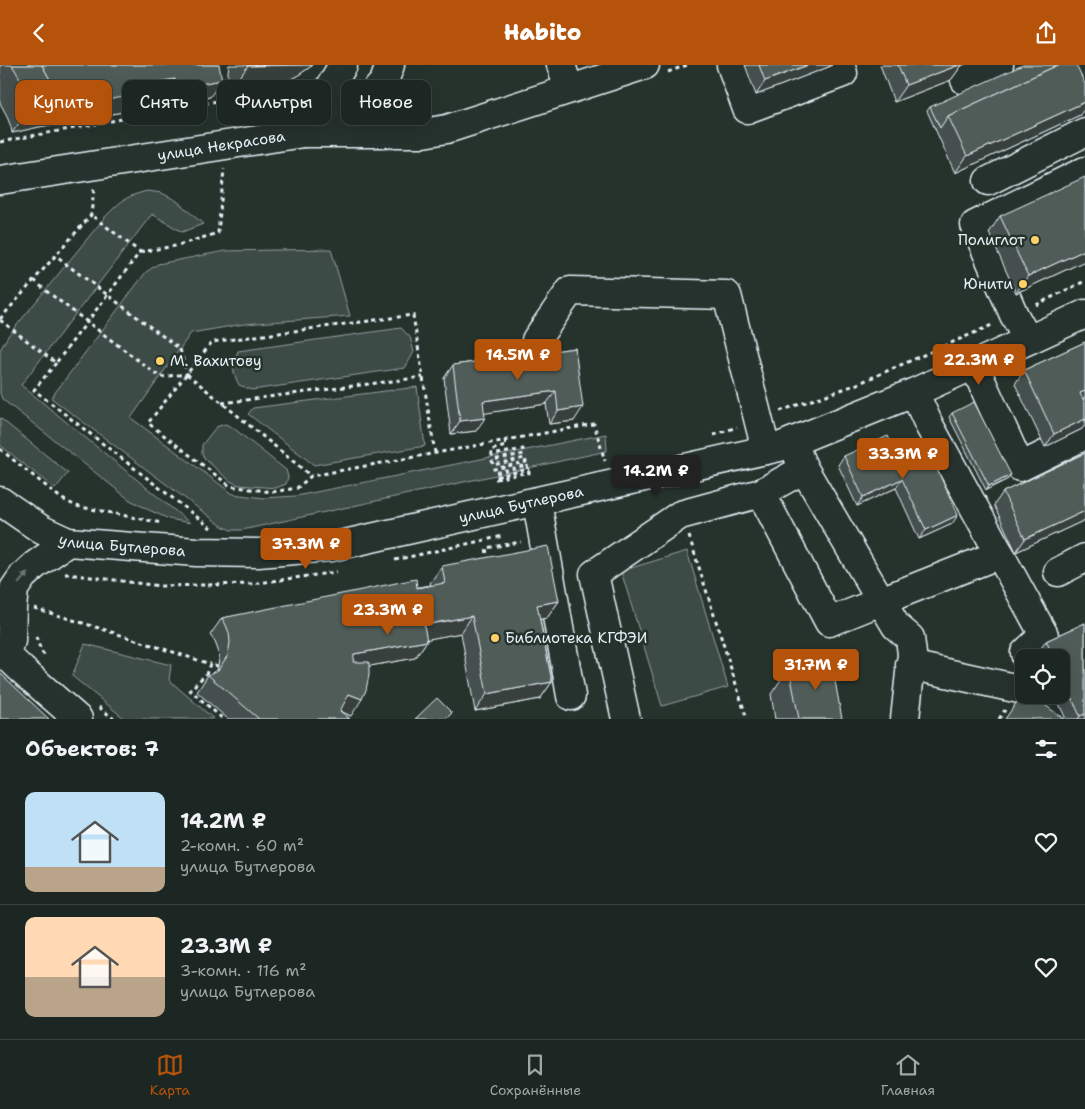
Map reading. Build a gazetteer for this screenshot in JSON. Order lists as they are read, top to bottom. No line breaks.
{"streets":{"main road":["улица Некрасова","улица Бутлерова"]},"places":["Полиглот","Юнити","М. Вахитову","Библиотека КГФЭИ"],"page":{"header":"Habito","chip":["Купить","Снять","Фильтры","Новое"],"price":["14.5M ₽","22.3M ₽","33.3M ₽","14.2M ₽","37.3M ₽","23.3M ₽","31.7M ₽"],"heading":"Объектов: 7","list":[{"name":"14.2M ₽","note":"2-комн. · 60 m² · улица Бутлерова"},{"name":"23.3M ₽","note":"3-комн. · 116 m² · улица Бутлерова"}],"tabs":["Карта","Сохранённые","Главная"]}}
